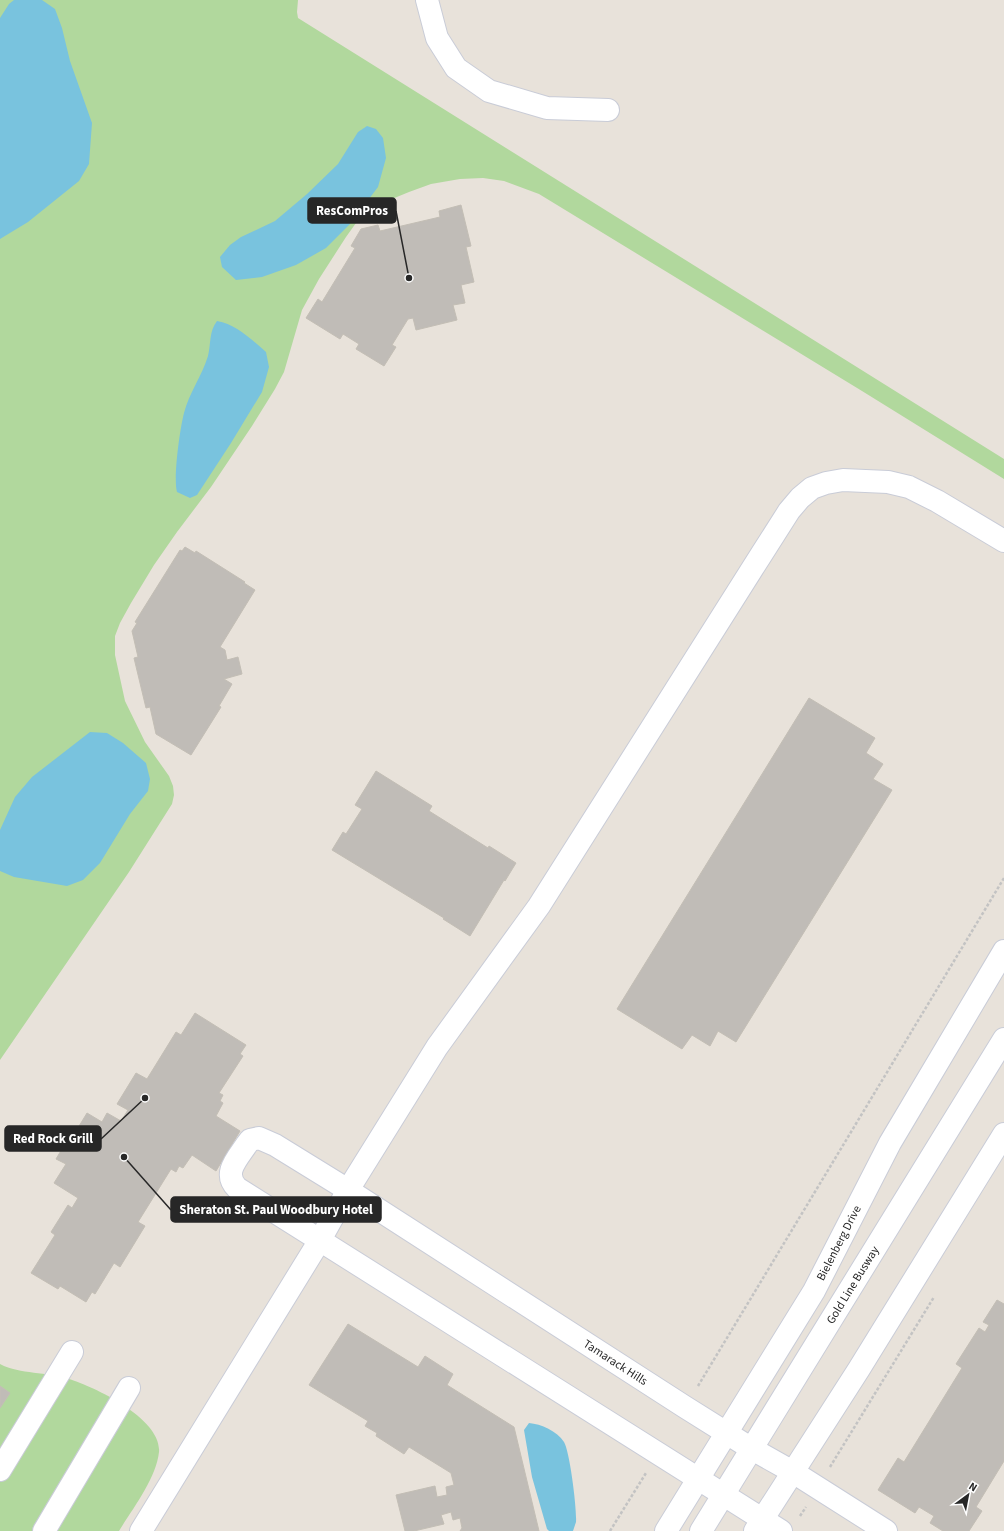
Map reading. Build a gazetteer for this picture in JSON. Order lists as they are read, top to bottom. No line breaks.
{"streets":{"street":["Bielenberg Drive","Gold Line Busway","Tamarack Hills"]},"crossings":[["Bielenberg Drive","Tamarack Hills"],["Gold Line Busway","Tamarack Hills"]],"places":["ResComPros","Red Rock Grill","Sheraton St. Paul Woodbury Hotel"],"north":"top right"}
